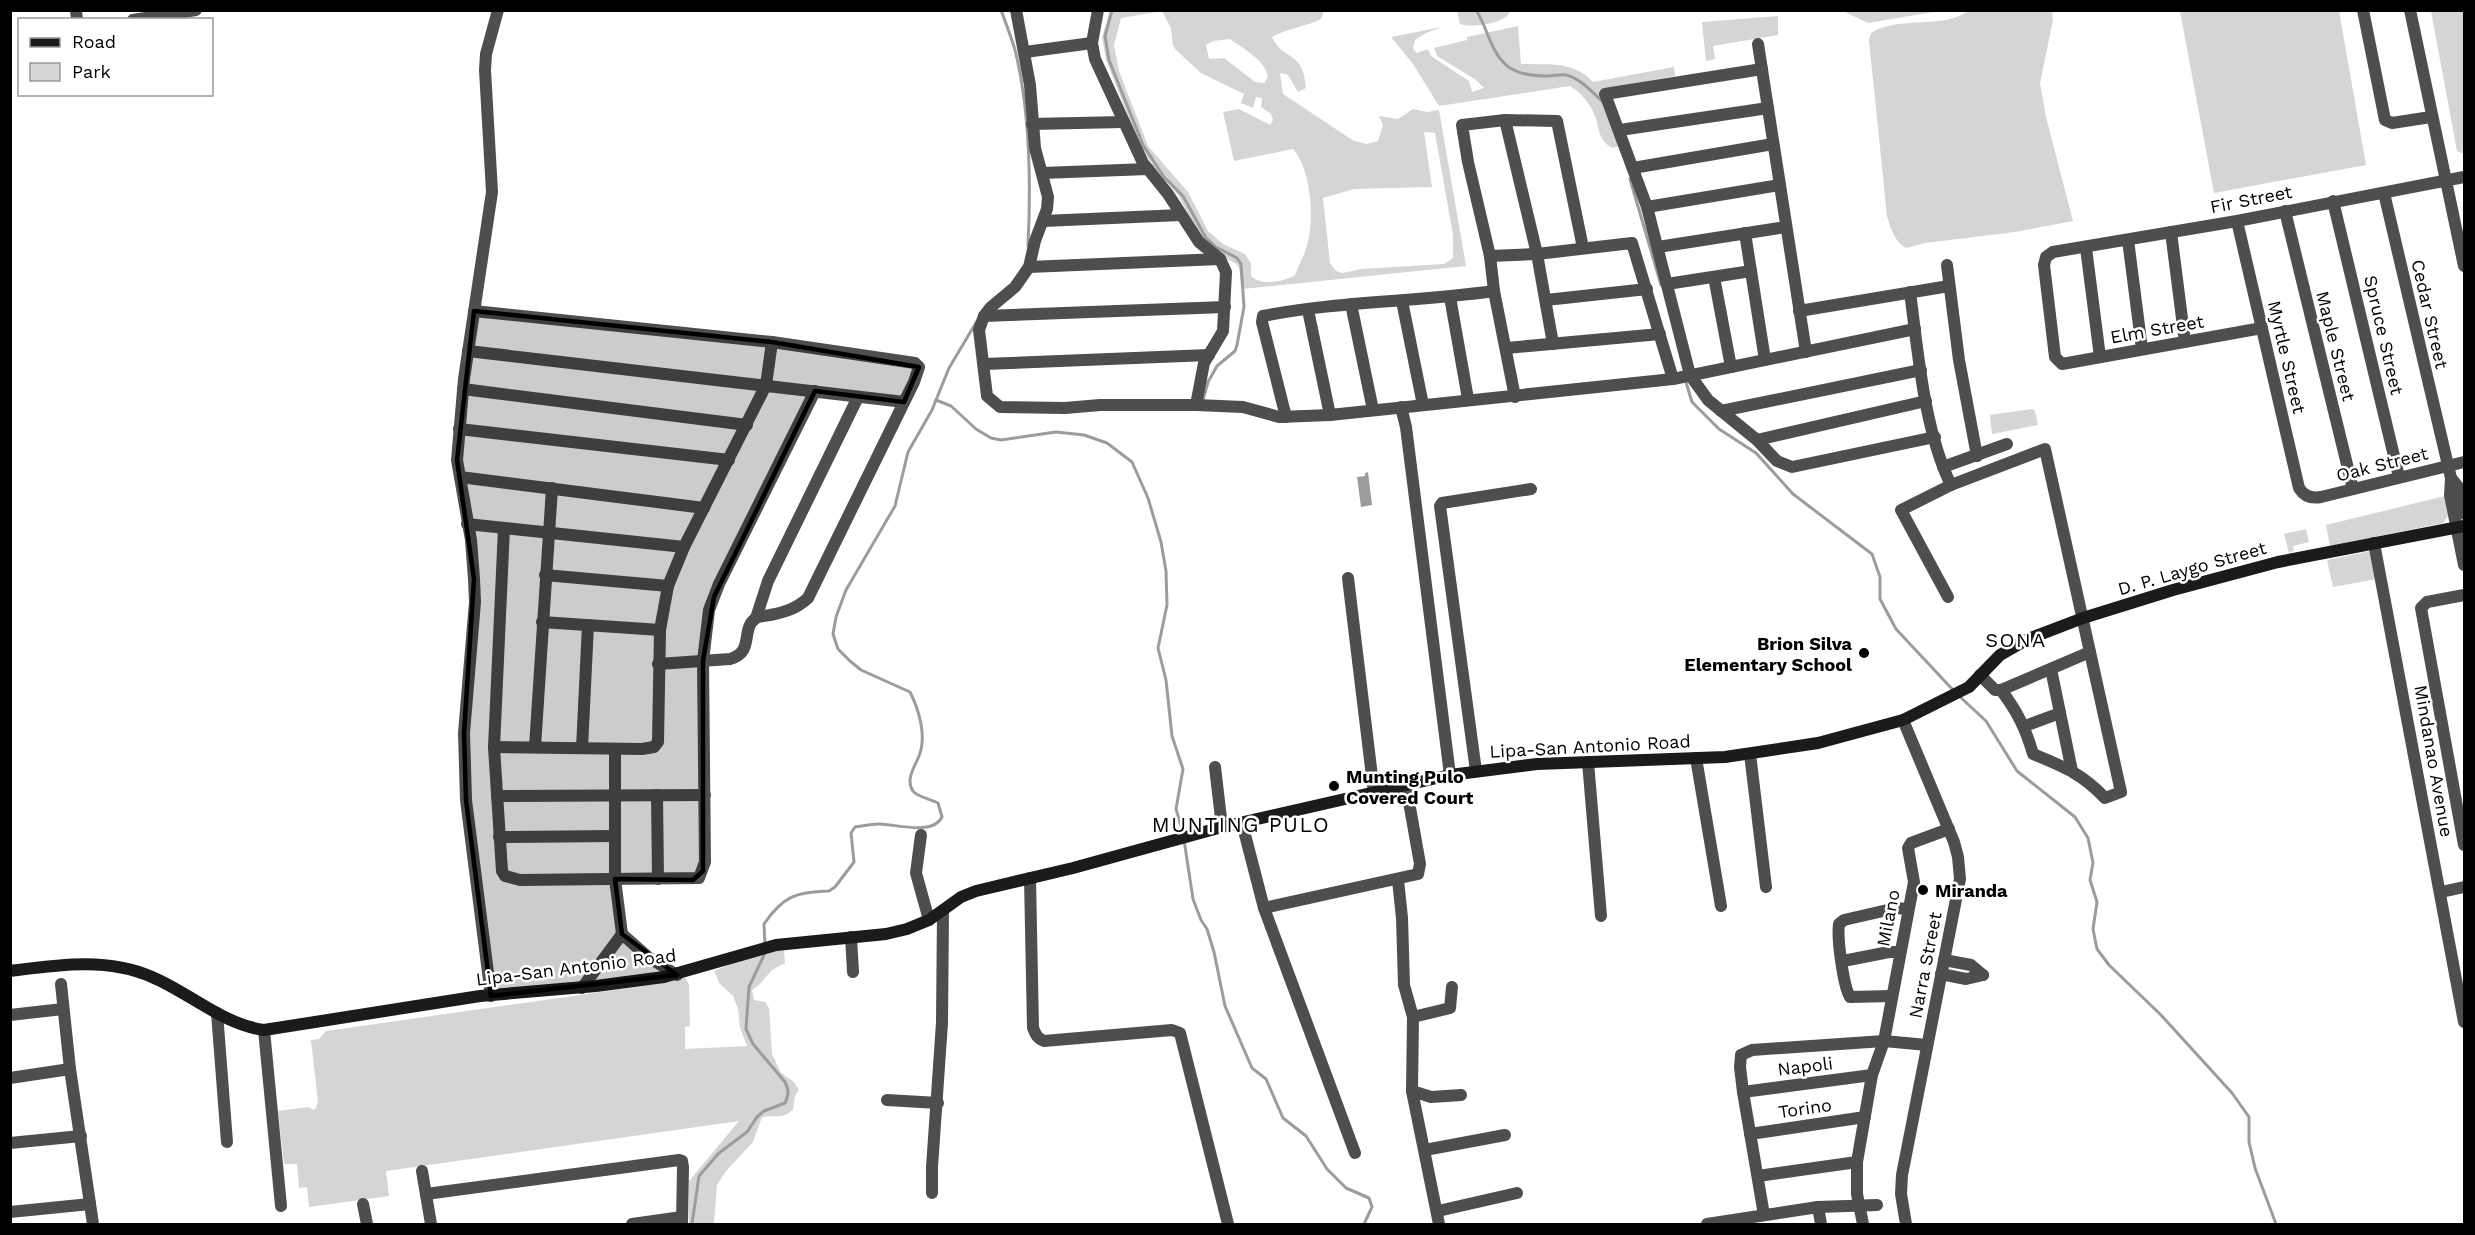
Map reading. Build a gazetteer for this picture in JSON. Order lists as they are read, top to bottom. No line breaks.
{"streets":{"main road":["D. P. Laygo Street","Lipa-San Antonio Road"],"street":["Fir Street","Cedar Street","Elm Street","Spruce Street","Maple Street","Myrtle Street","Oak Street","Mindanao Avenue","Milano","Narra Street","Napoli","Torino"]},"crossings":[["Fir Street","Cedar Street"],["Fir Street","Elm Street"],["Fir Street","Spruce Street"],["Fir Street","Maple Street"],["Fir Street","Myrtle Street"],["Cedar Street","Oak Street"],["Elm Street","Myrtle Street"],["Spruce Street","Oak Street"],["Maple Street","Oak Street"],["Myrtle Street","Oak Street"],["D. P. Laygo Street","Lipa-San Antonio Road"],["D. P. Laygo Street","Mindanao Avenue"],["Lipa-San Antonio Road","Narra Street"],["Milano","Narra Street"],["Milano","Napoli"],["Milano","Torino"]],"districts":["SONA","MUNTING PULO"],"places":["Brion Silva Elementary School","Munting Pulo Covered Court","Miranda"],"legend":["Road","Park"]}
